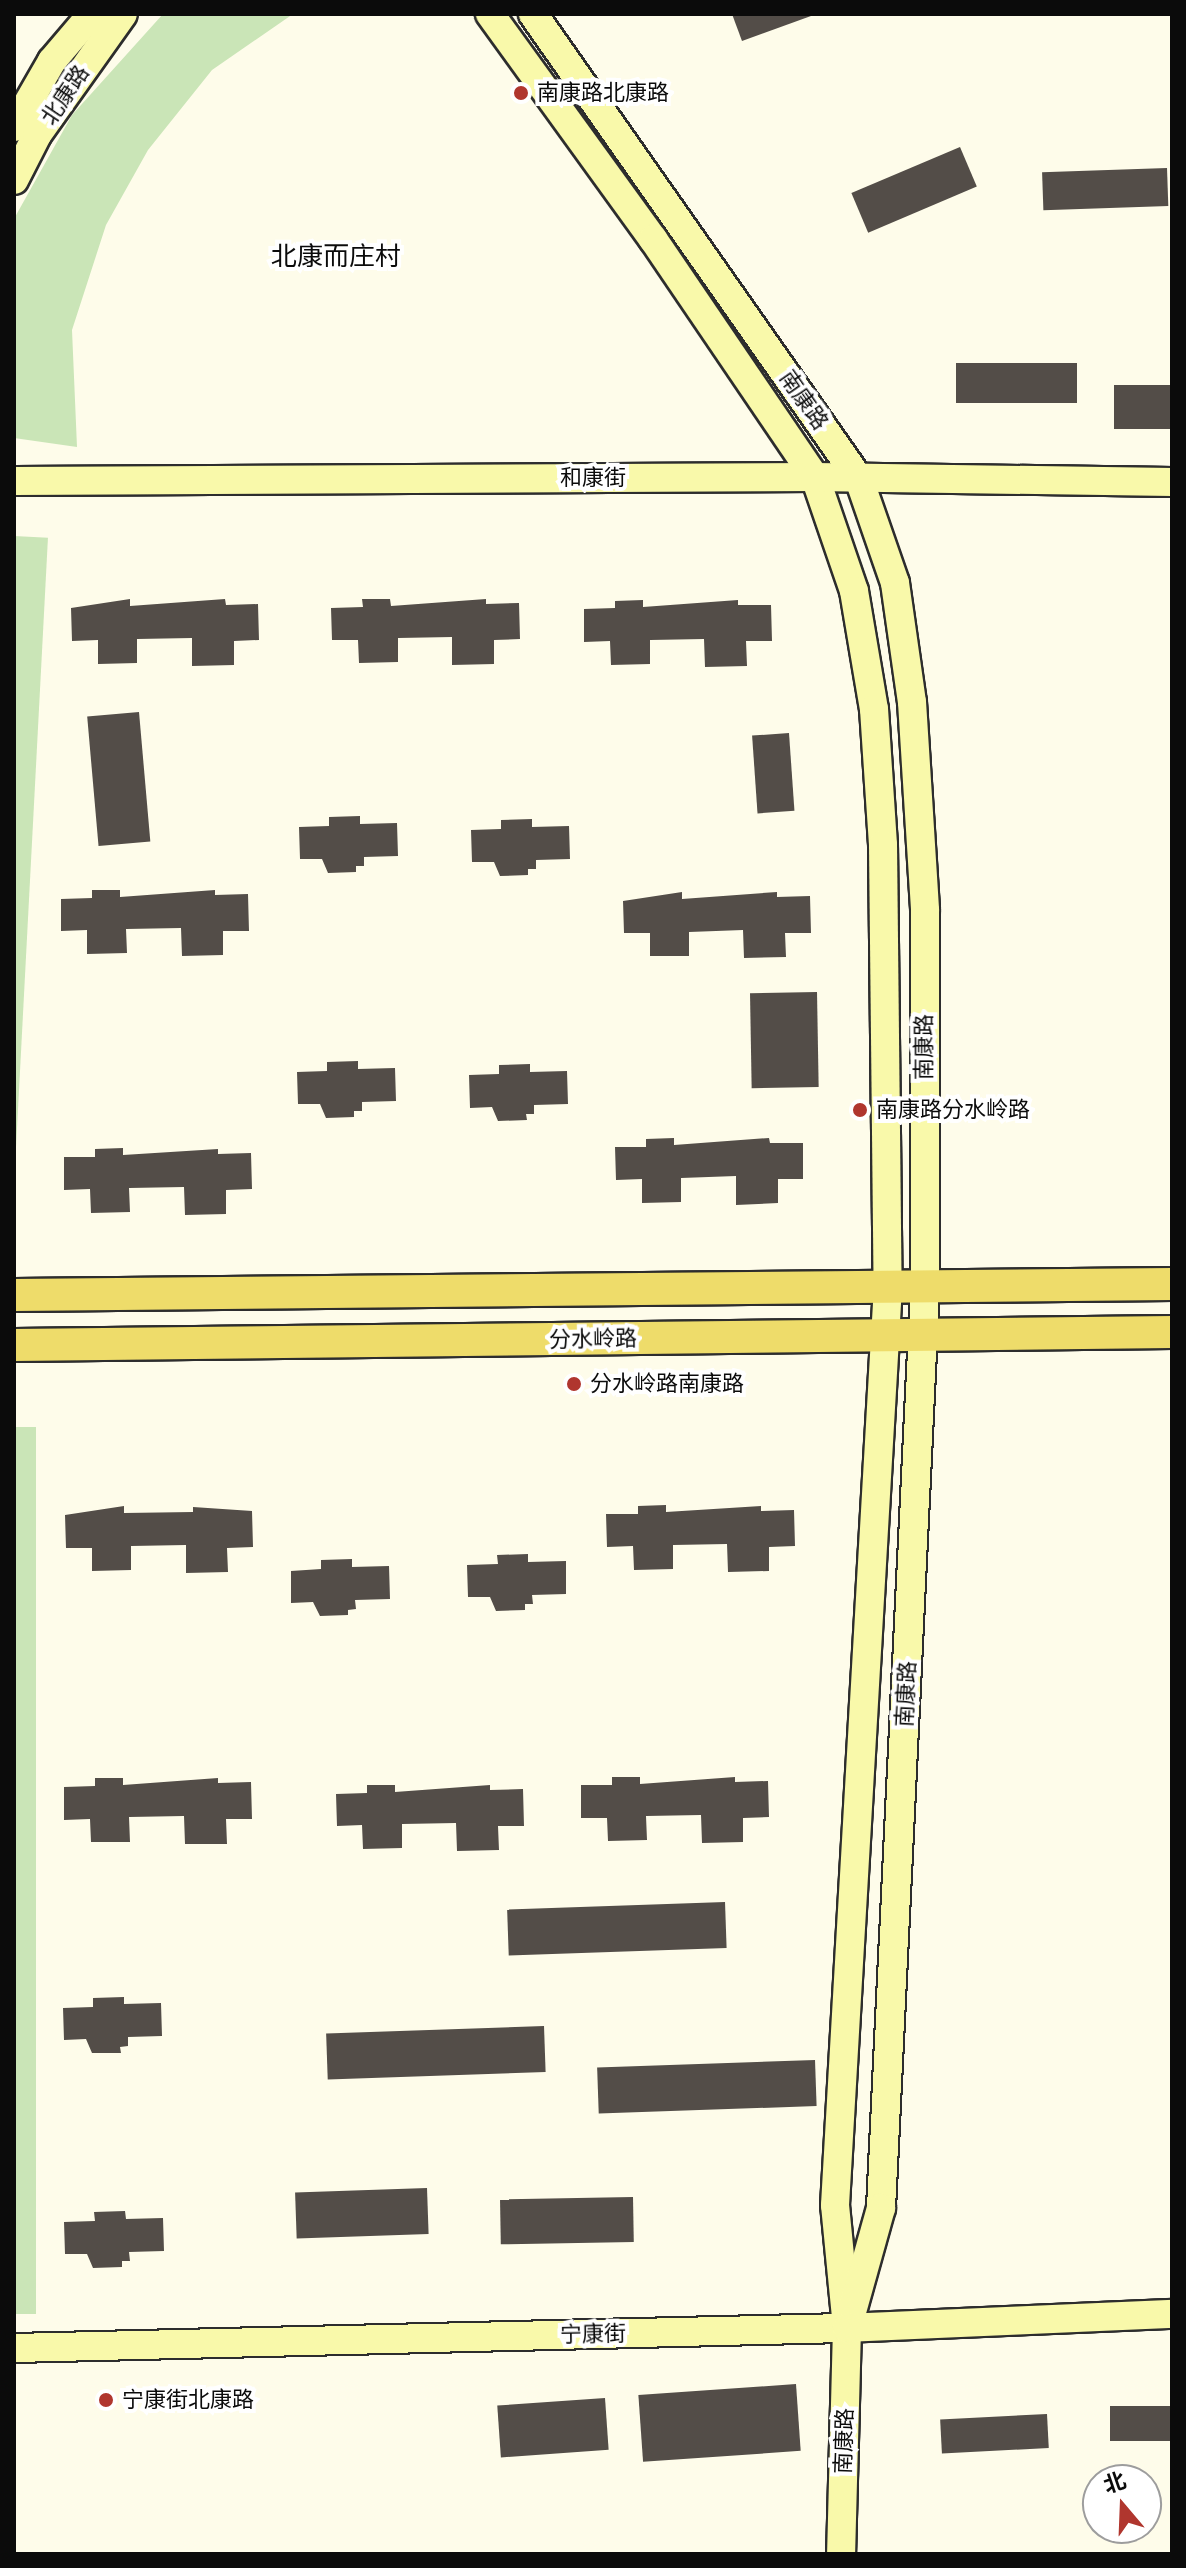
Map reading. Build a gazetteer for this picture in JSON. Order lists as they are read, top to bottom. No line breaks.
{"streets":{"main road":["分水岭路"],"street":["北康路","南康路","和康街","宁康街"]},"crossings":[["南康路","和康街"],["南康路","分水岭路"],["南康路","宁康街"]],"districts":["北康而庄村"],"places":["南康路北康路","南康路分水岭路","分水岭路南康路","宁康街北康路"],"north":"top"}
